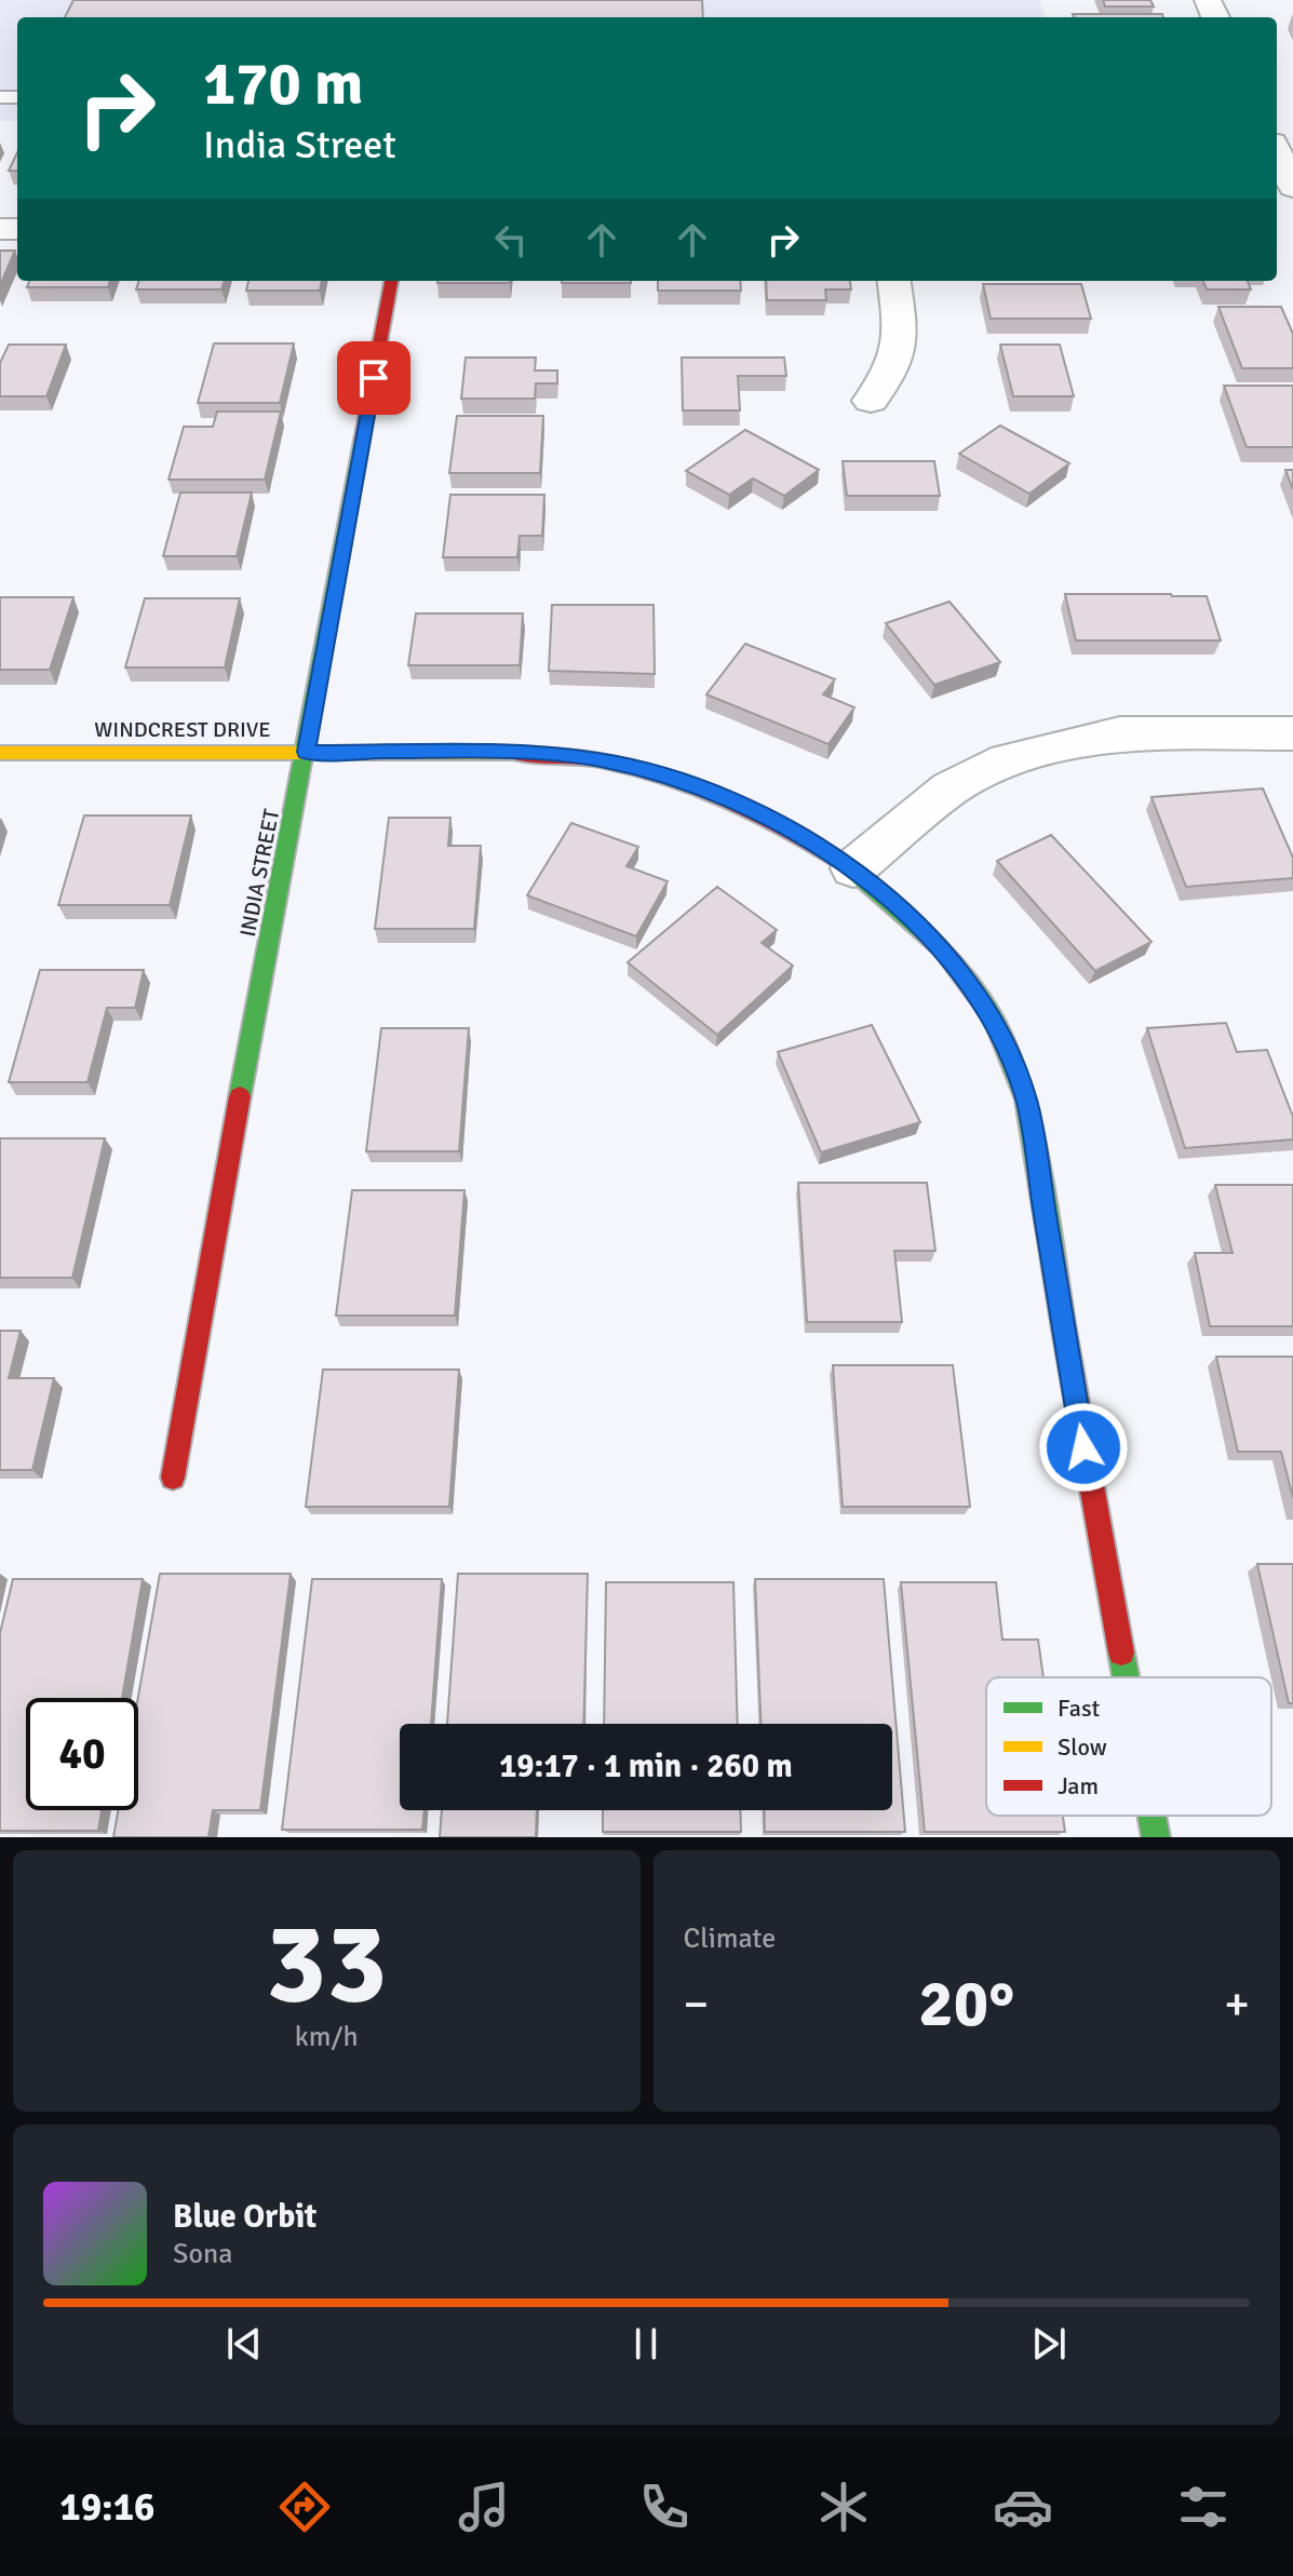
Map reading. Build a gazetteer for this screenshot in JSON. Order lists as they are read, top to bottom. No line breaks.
{"streets":{"street":["WINDCREST DRIVE","INDIA STREET"]},"crossings":[["WINDCREST DRIVE","INDIA STREET"]],"legend":["Fast","Slow","Jam"],"page":{"turn":["170 m","India Street"],"limit":"40","trip":"19:17 · 1 min · 260 m","tile":[["33","km/h"],"Climate"],"heat":["−","20°","+"],"song":["Blue Orbit","Sona"],"tabs":"19:16"}}
